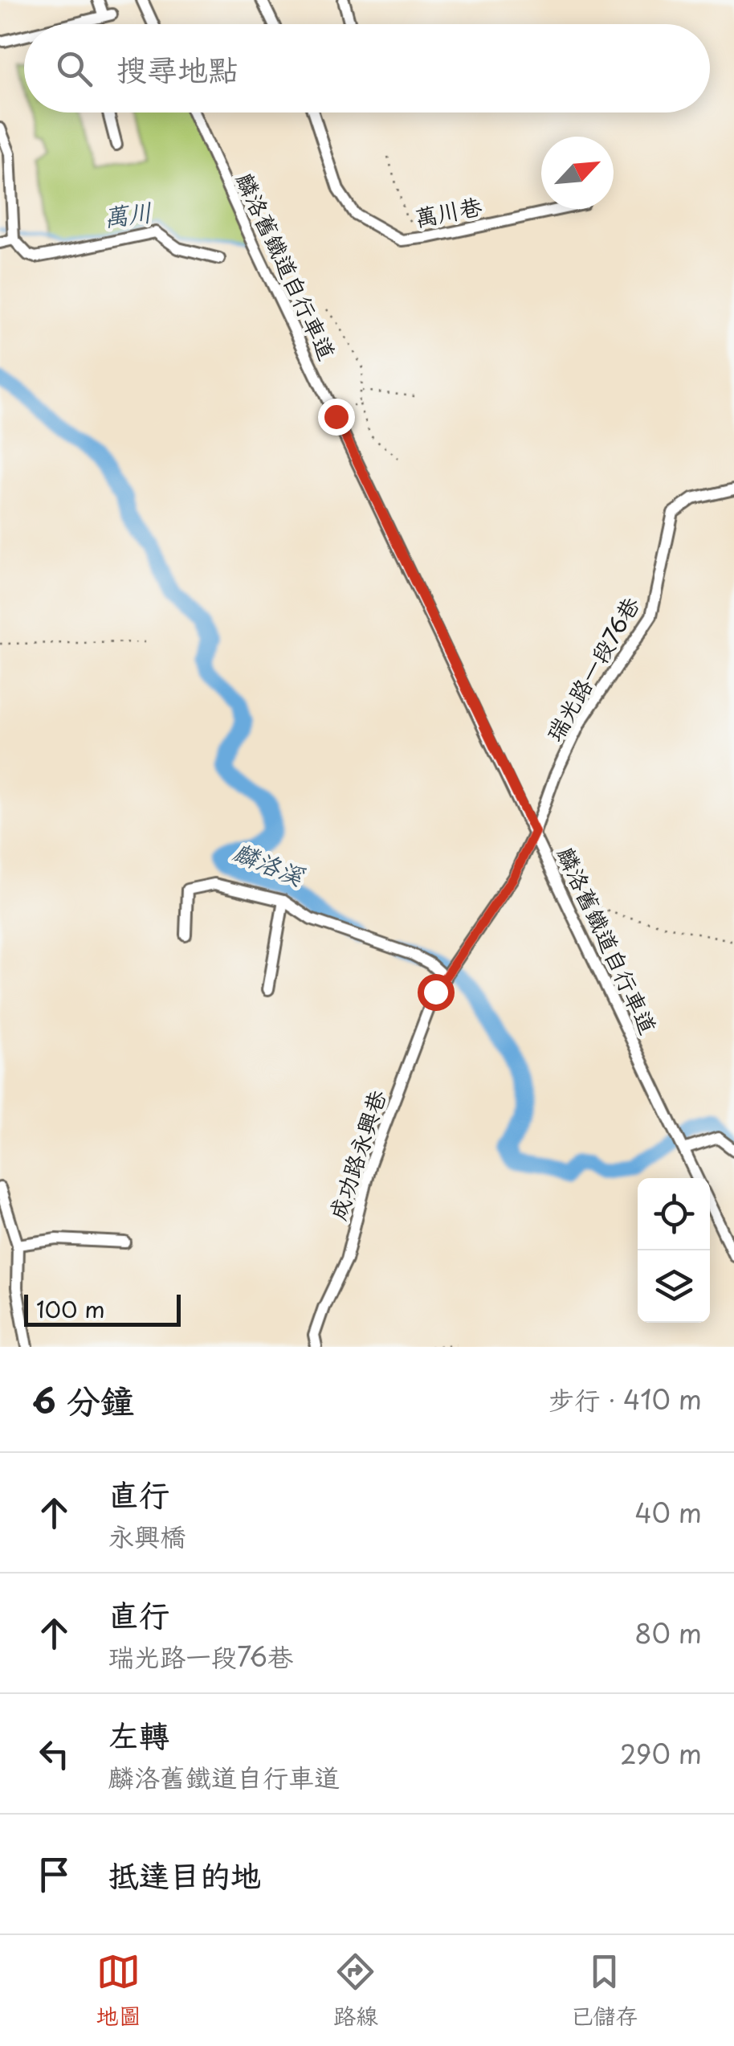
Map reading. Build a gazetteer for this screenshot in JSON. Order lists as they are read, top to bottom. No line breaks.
{"streets":{"street":["萬川巷","麟洛舊鐵道自行車道","瑞光路一段76巷","成功路永興巷"]},"crossings":[["麟洛舊鐵道自行車道","瑞光路一段76巷"],["瑞光路一段76巷","成功路永興巷"]],"water":["萬川","麟洛溪"],"scale_bar":"100 m","north":"top right","page":{"search":"搜尋地點","scale":"100 m","heading":["6 分鐘","步行 · 410 m"],"list":[["直行","永興橋","40 m"],["直行","瑞光路一段76巷","80 m"],["左轉","麟洛舊鐵道自行車道","290 m"],"抵達目的地"],"nav":["地圖","路線","已儲存"]}}
